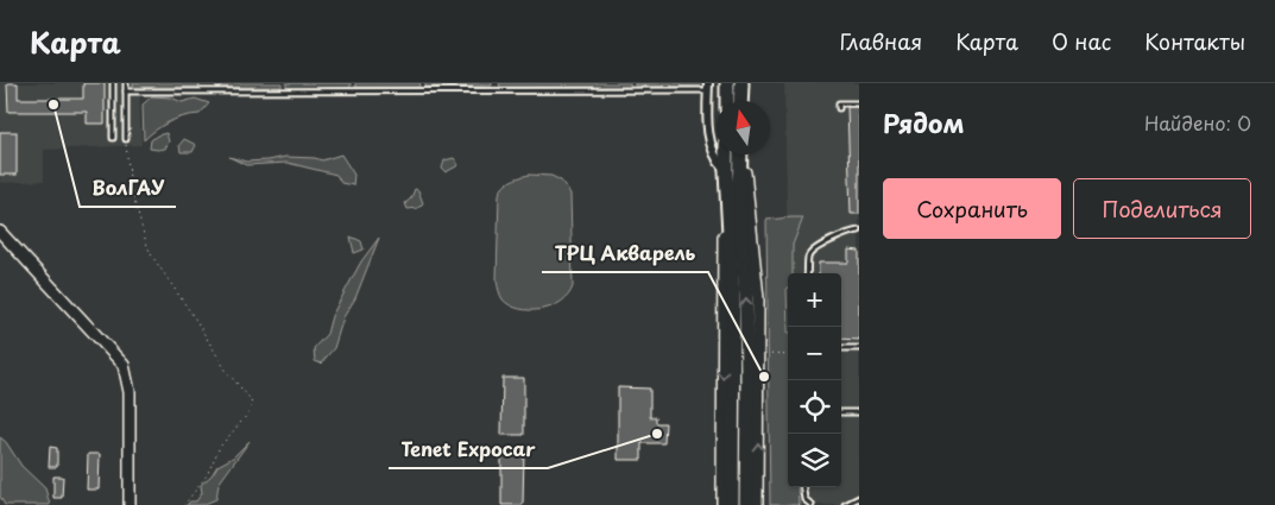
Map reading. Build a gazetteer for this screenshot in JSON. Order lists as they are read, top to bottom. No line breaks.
{"places":["ВолГАУ","ТРЦ Акварель","Tenet Expocar"],"north":"top","page":{"header":"Карта","nav":["Главная","Карта","О нас","Контакты"],"heading":["Рядом","Найдено: 0"],"buttons":["Сохранить","Поделиться"],"map_buttons":["+","−"]}}
